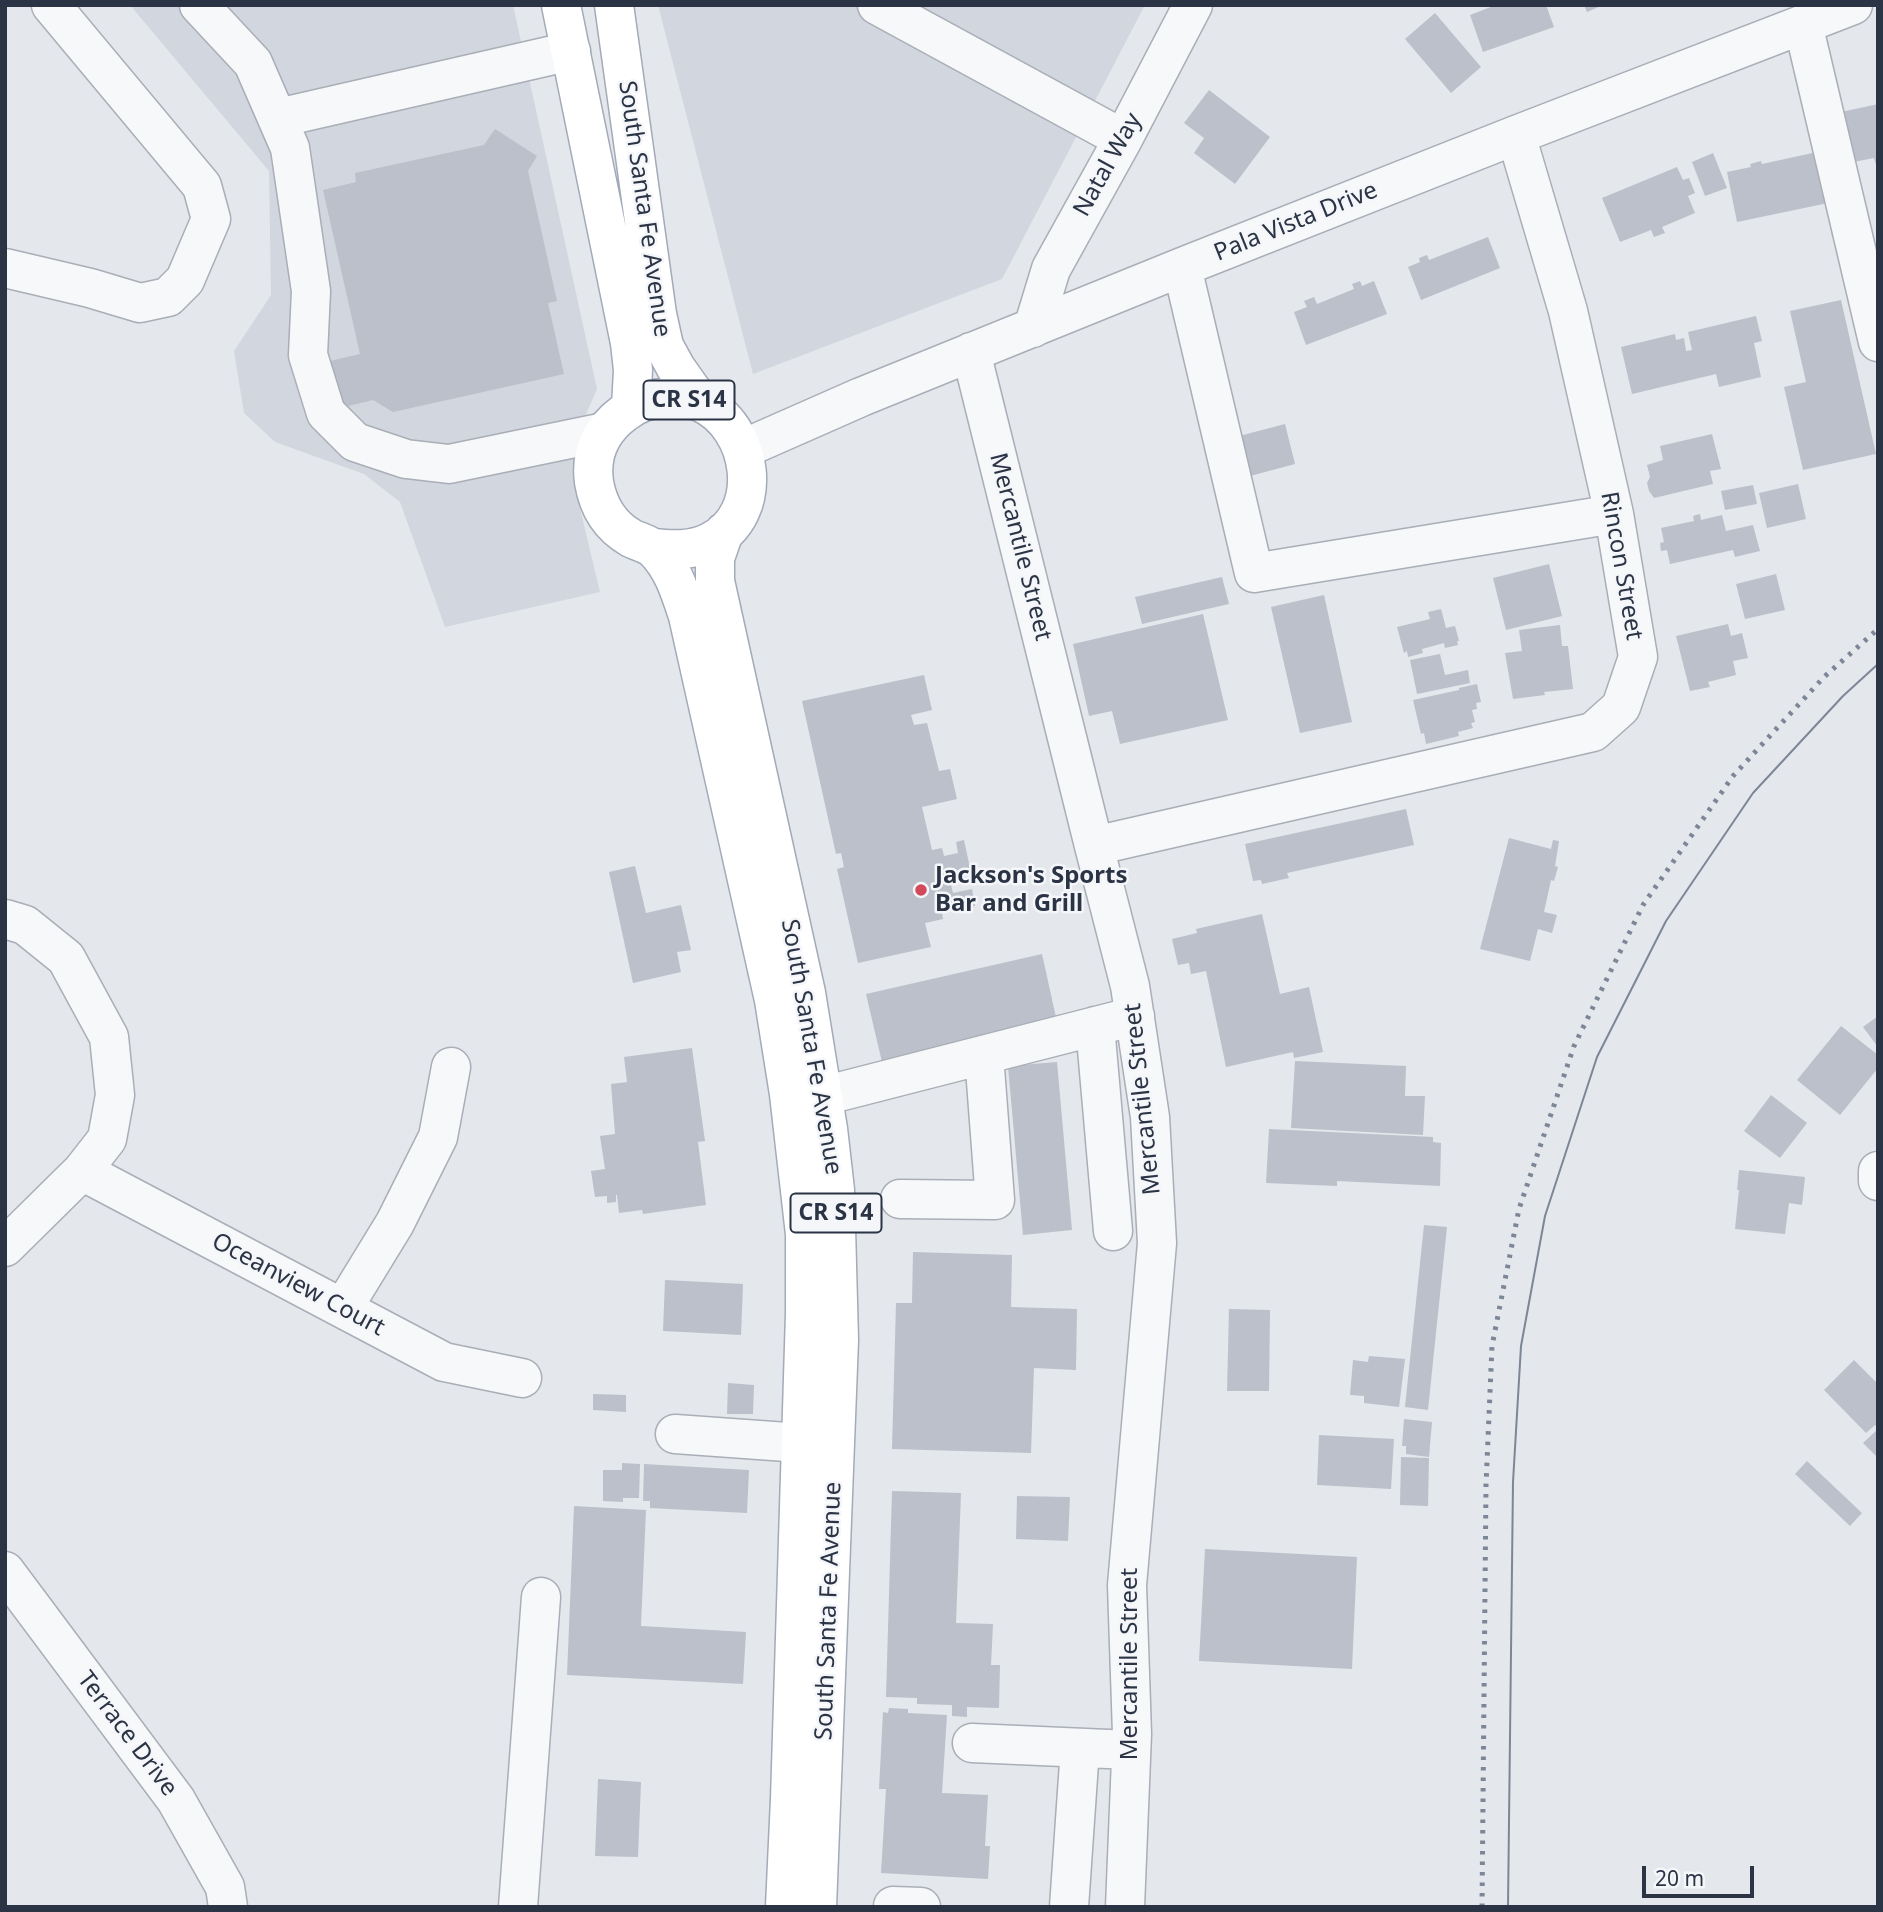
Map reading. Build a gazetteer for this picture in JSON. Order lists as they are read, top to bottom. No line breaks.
{"streets":{"main road":["South Santa Fe Avenue","CR S14"],"street":["Natal Way","Pala Vista Drive","Mercantile Street","Rincon Street","Oceanview Court","Terrace Drive"]},"crossings":[["Natal Way","Pala Vista Drive"],["South Santa Fe Avenue","Pala Vista Drive"],["South Santa Fe Avenue","CR S14"],["Pala Vista Drive","CR S14"],["Pala Vista Drive","Mercantile Street"],["Pala Vista Drive","Rincon Street"],["Mercantile Street","Rincon Street"]],"places":["Jackson's Sports Bar and Grill"],"scale_bar":"20 m"}
